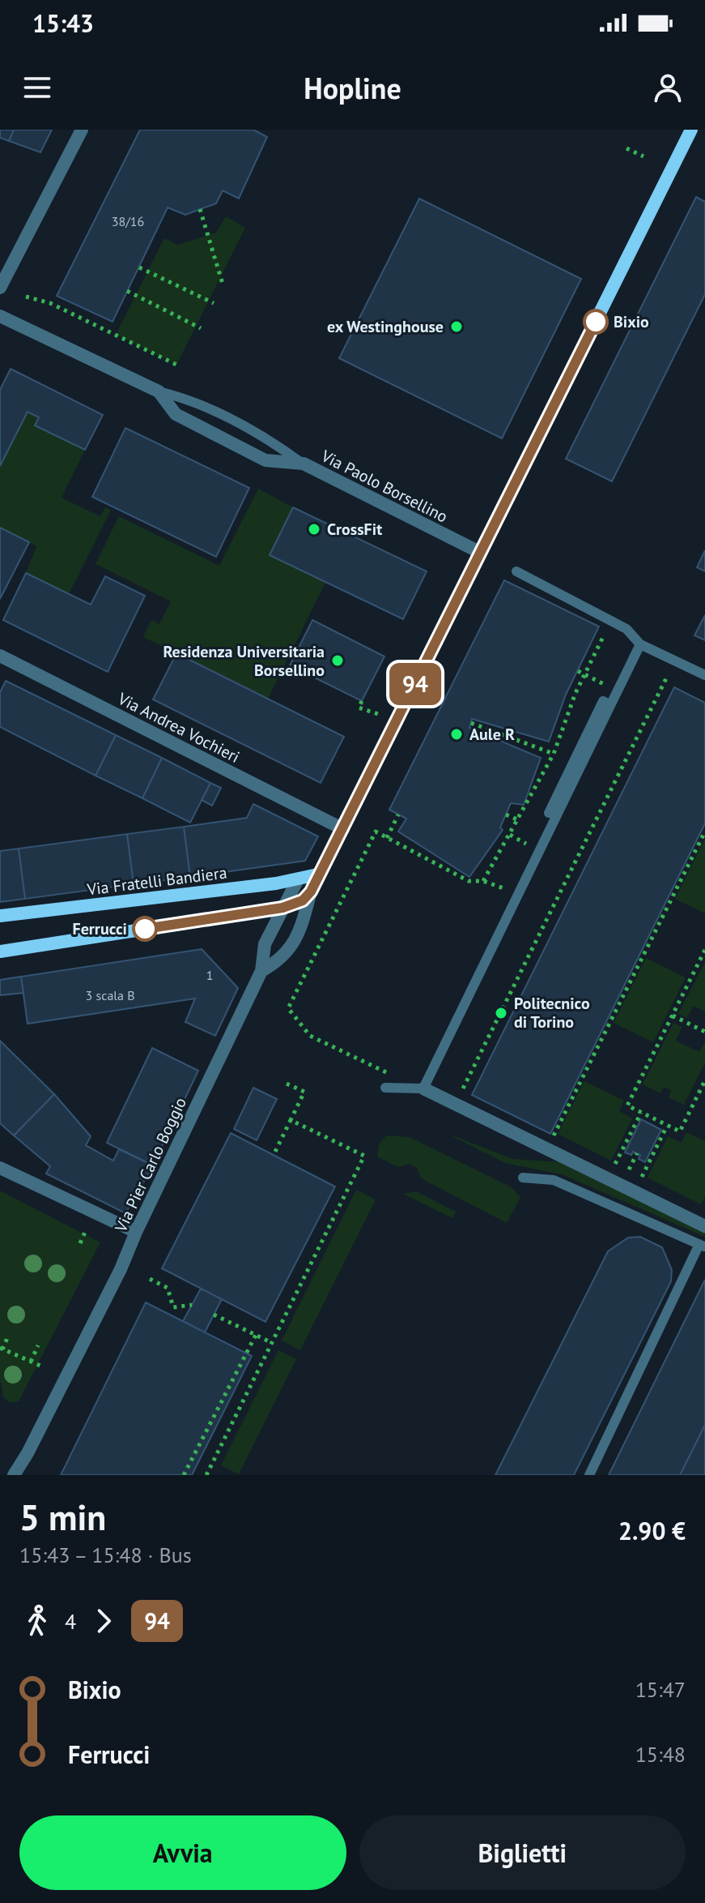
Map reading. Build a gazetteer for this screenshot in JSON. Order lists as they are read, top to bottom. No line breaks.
{"streets":{"street":["Via Paolo Borsellino","Via Andrea Vochieri","Via Fratelli Bandiera","Via Pier Carlo Boggio"]},"crossings":[["Via Fratelli Bandiera","Via Pier Carlo Boggio"]],"places":["Bixio","ex Westinghouse","CrossFit","Residenza Universitaria Borsellino","Aule R","Ferrucci","Politecnico di Torino"],"lines":["bus line 94"],"house_numbers":["38/16","1","3 scala B"],"page":{"status":"15:43","header":"Hopline","on_map":"94","heading":["5 min","15:43 – 15:48 · Bus","2.90 €"],"legs":["4","94"],"list":[{"name":"Bixio","value":"15:47"},{"name":"Ferrucci","value":"15:48"}],"buttons":["Avvia","Biglietti"]}}
